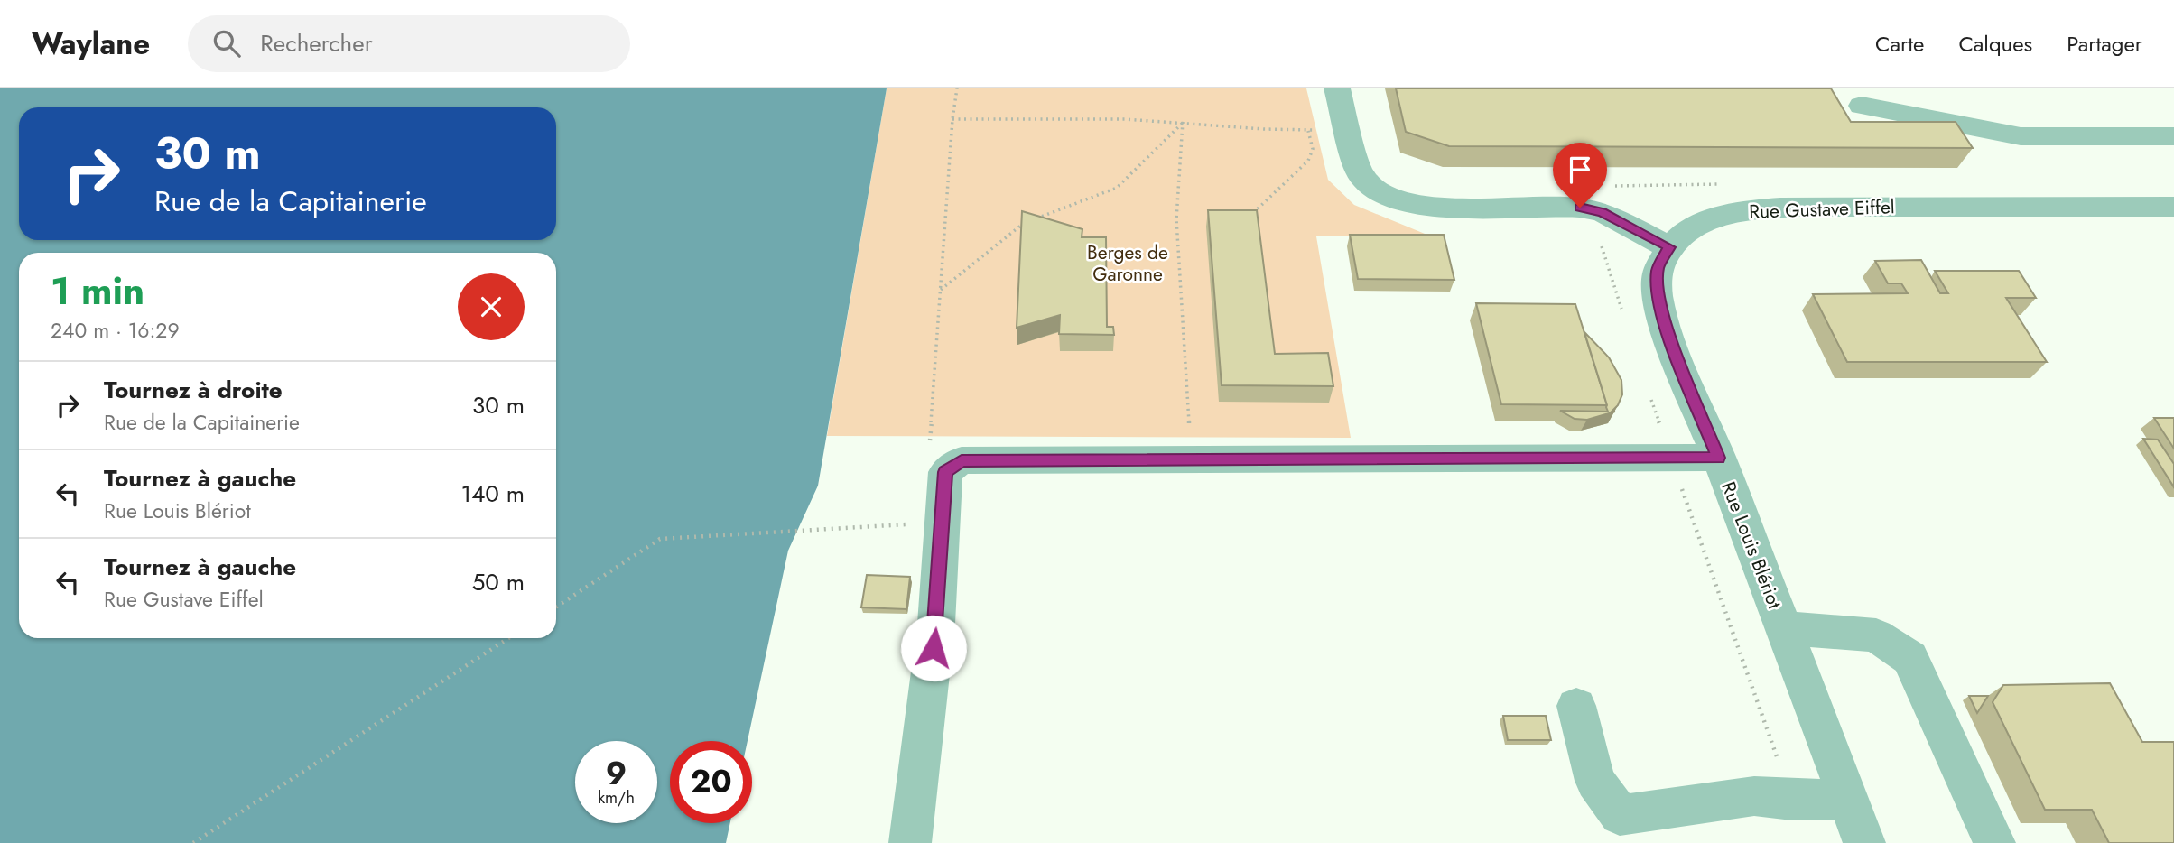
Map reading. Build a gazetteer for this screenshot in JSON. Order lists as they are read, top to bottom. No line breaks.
{"streets":{"street":["Rue Gustave Eiffel","Rue Louis Blériot"]},"crossings":[["Rue Gustave Eiffel","Rue Louis Blériot"]],"parks":["Berges de Garonne"],"page":{"header":"Waylane","search":"Rechercher","nav":["Carte","Calques","Partager"],"turn":["30 m","Rue de la Capitainerie"],"heading":["1 min","240 m · 16:29"],"list":[{"name":"Tournez à droite","note":"Rue de la Capitainerie","value":"30 m"},{"name":"Tournez à gauche","note":"Rue Louis Blériot","value":"140 m"},{"name":"Tournez à gauche","note":"Rue Gustave Eiffel","value":"50 m"}],"speed":"9 km/h","limit":"20"}}
